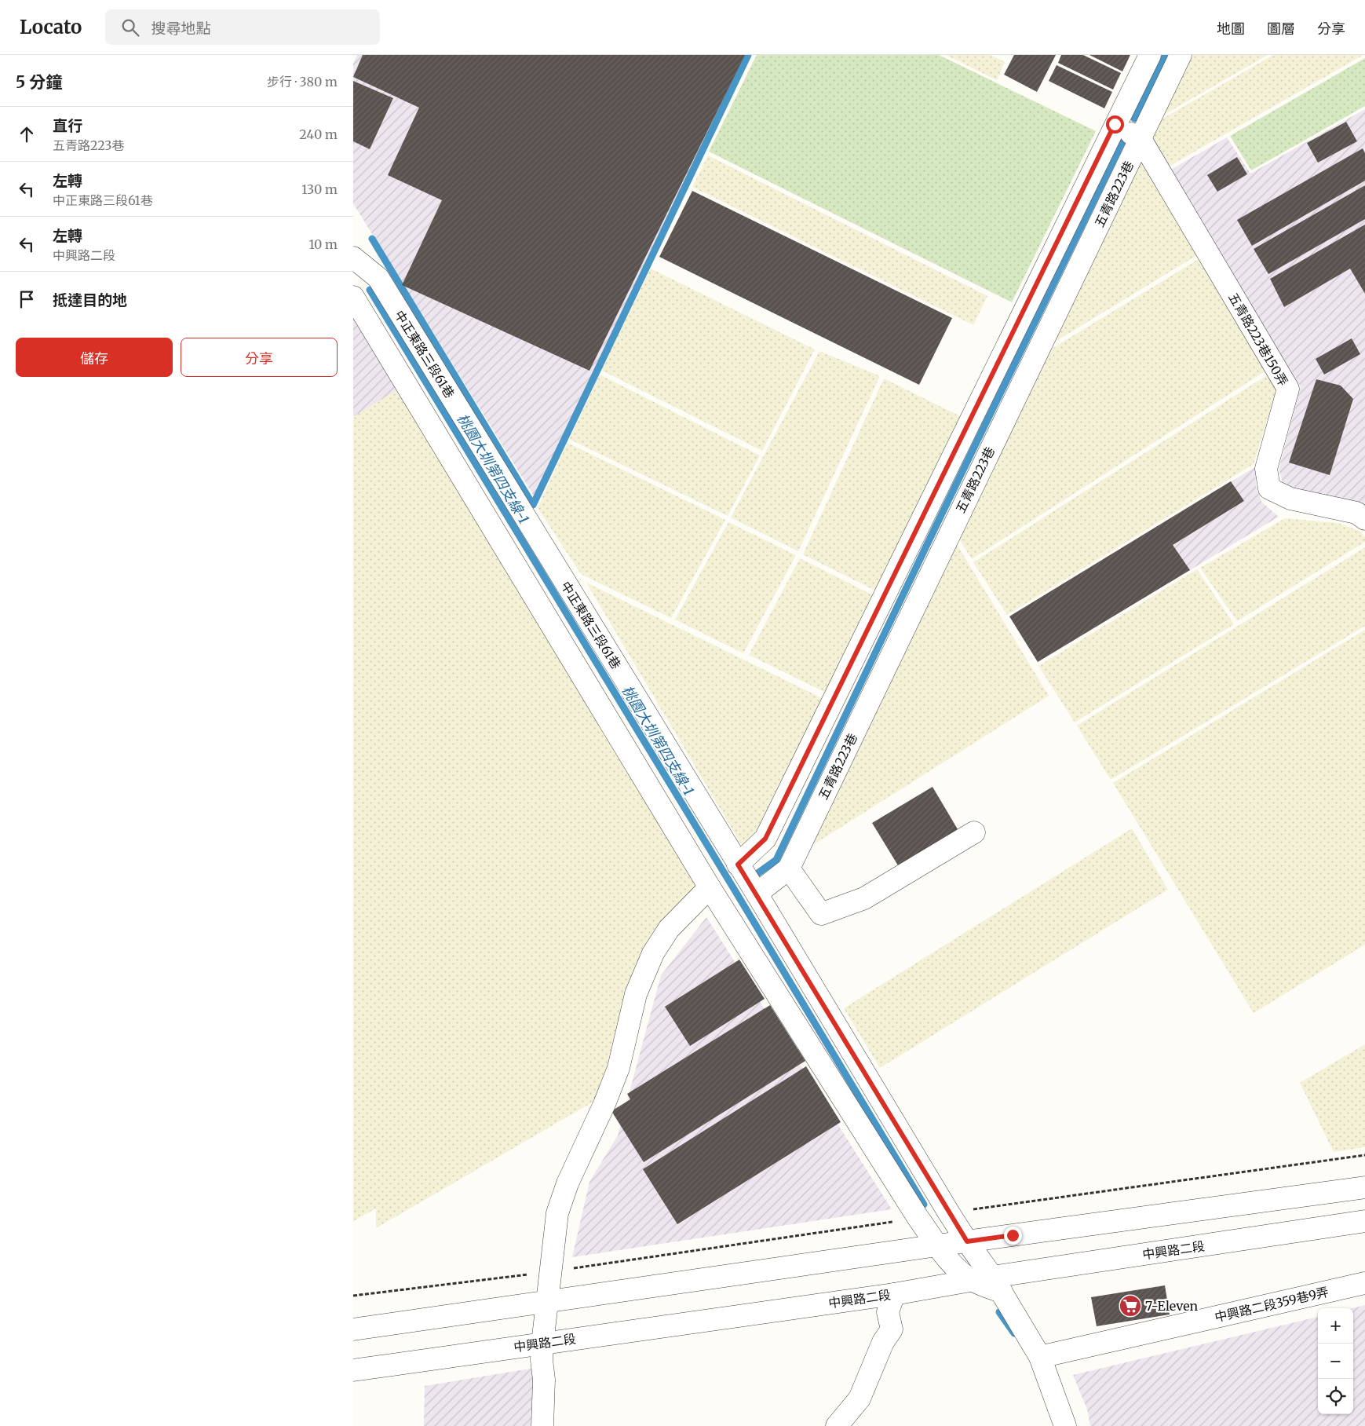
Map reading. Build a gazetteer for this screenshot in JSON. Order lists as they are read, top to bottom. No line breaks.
{"streets":{"street":["五青路223巷","五青路223巷150弄","中正東路三段61巷","中興路二段","中興路二段359巷9弄"]},"crossings":[["五青路223巷","五青路223巷150弄"],["五青路223巷","中正東路三段61巷"],["中正東路三段61巷","中興路二段"],["中正東路三段61巷","中興路二段359巷9弄"]],"water":["桃園大圳第四支線-1"],"places":{"supermarket":["7-Eleven"]},"page":{"header":"Locato","search":"搜尋地點","nav":["地圖","圖層","分享"],"heading":["5 分鐘","步行 · 380 m"],"list":[["直行","五青路223巷","240 m"],["左轉","中正東路三段61巷","130 m"],["左轉","中興路二段","10 m"],"抵達目的地"],"buttons":["儲存","分享"],"map_buttons":["+","−"]}}
